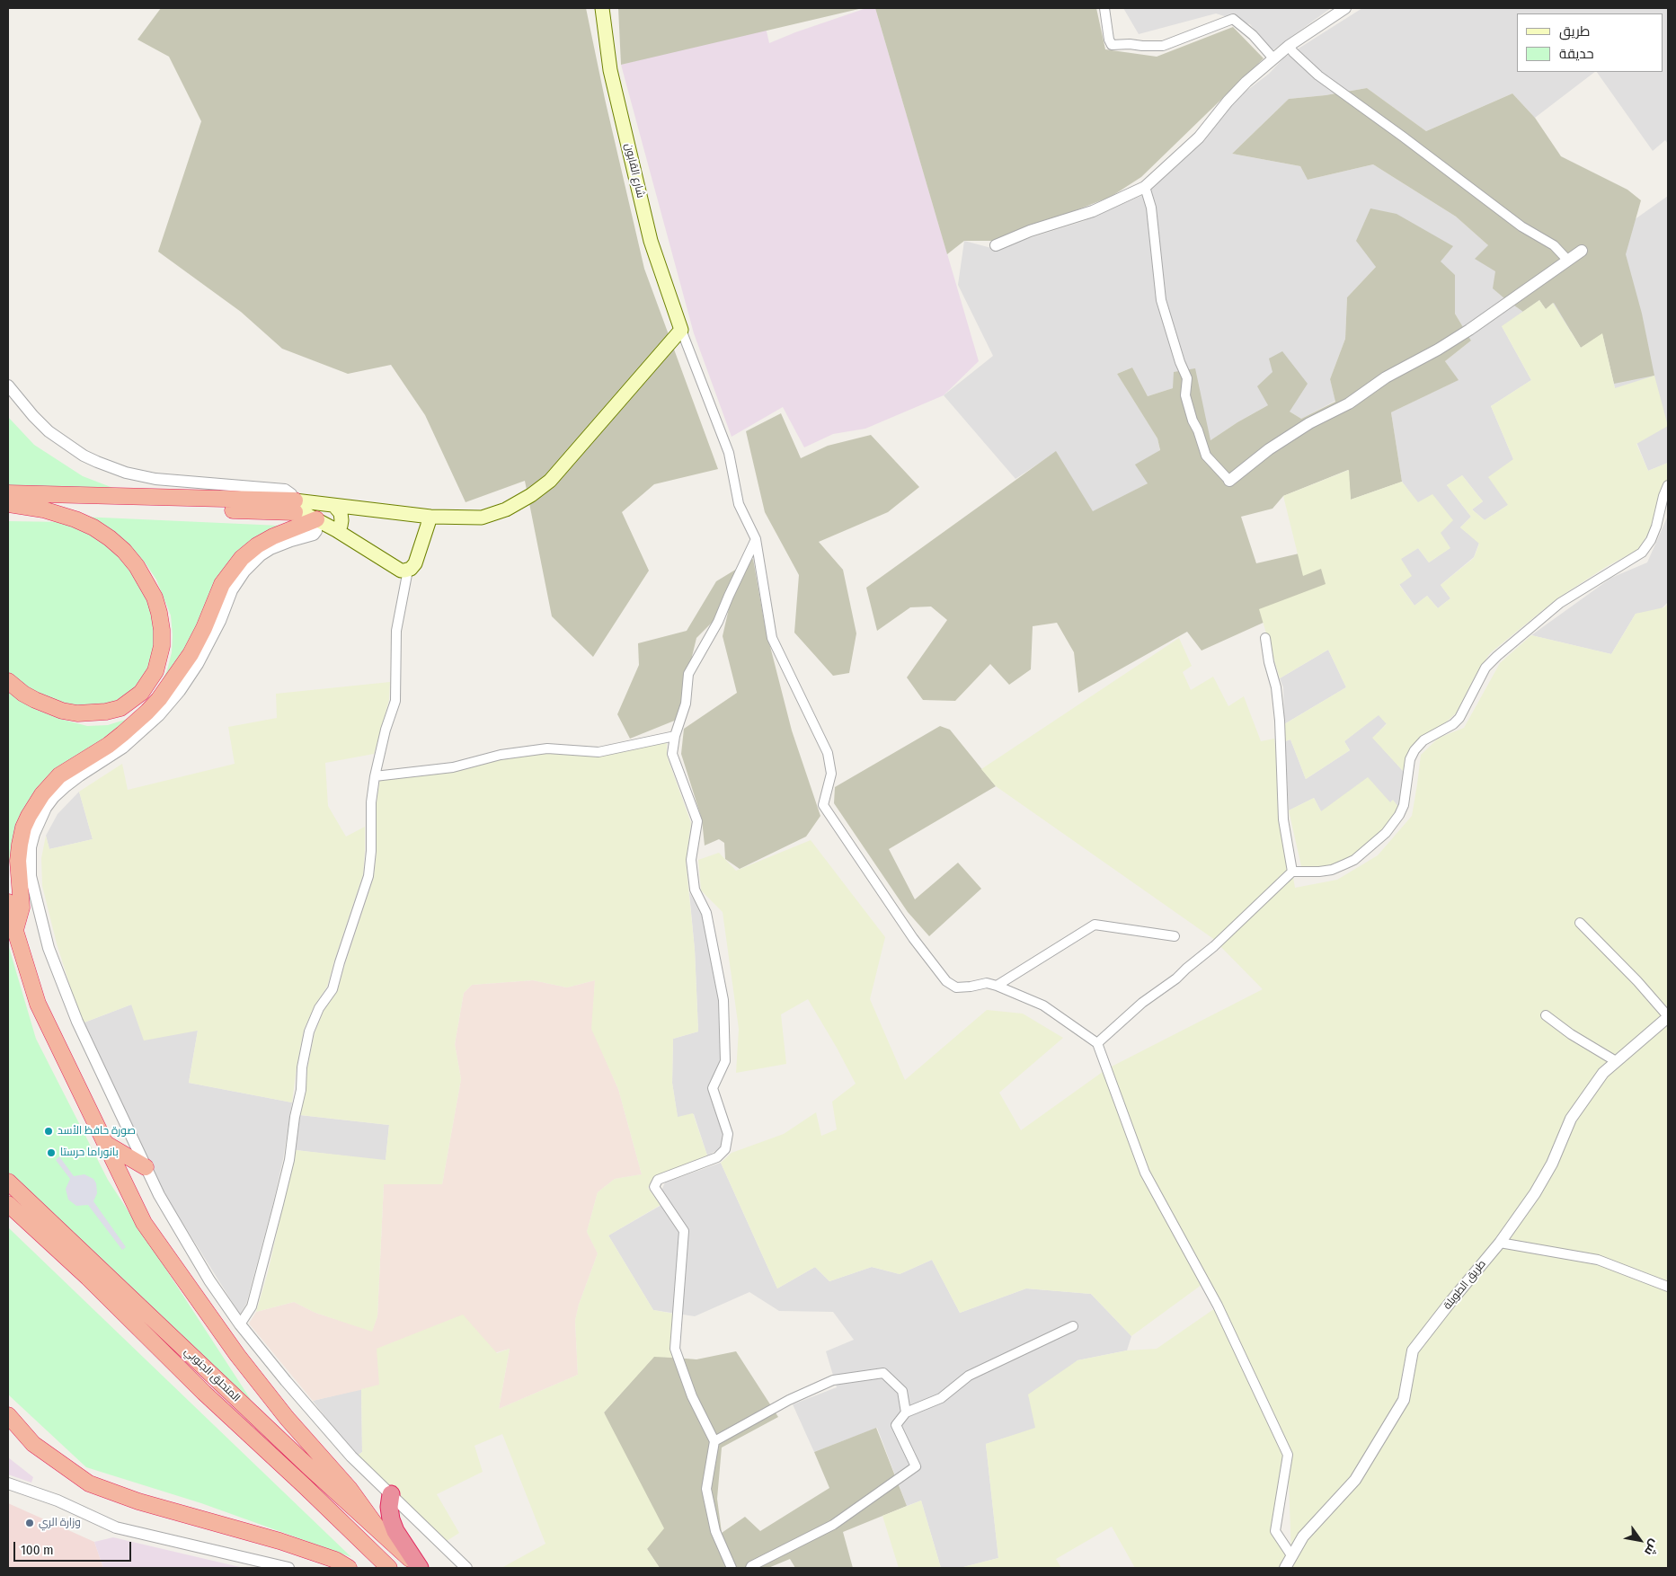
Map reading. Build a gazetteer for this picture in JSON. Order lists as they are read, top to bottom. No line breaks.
{"streets":{"highway":["المتحلق الجنوبي"],"main road":["شارع القابون"],"street":["طريق الطويلة"]},"places":["صورة حافظ الأسد","بانوراما حرستا","وزارة الري"],"legend":["طريق","حديقة"],"scale_bar":"100 m","north":"bottom right"}
